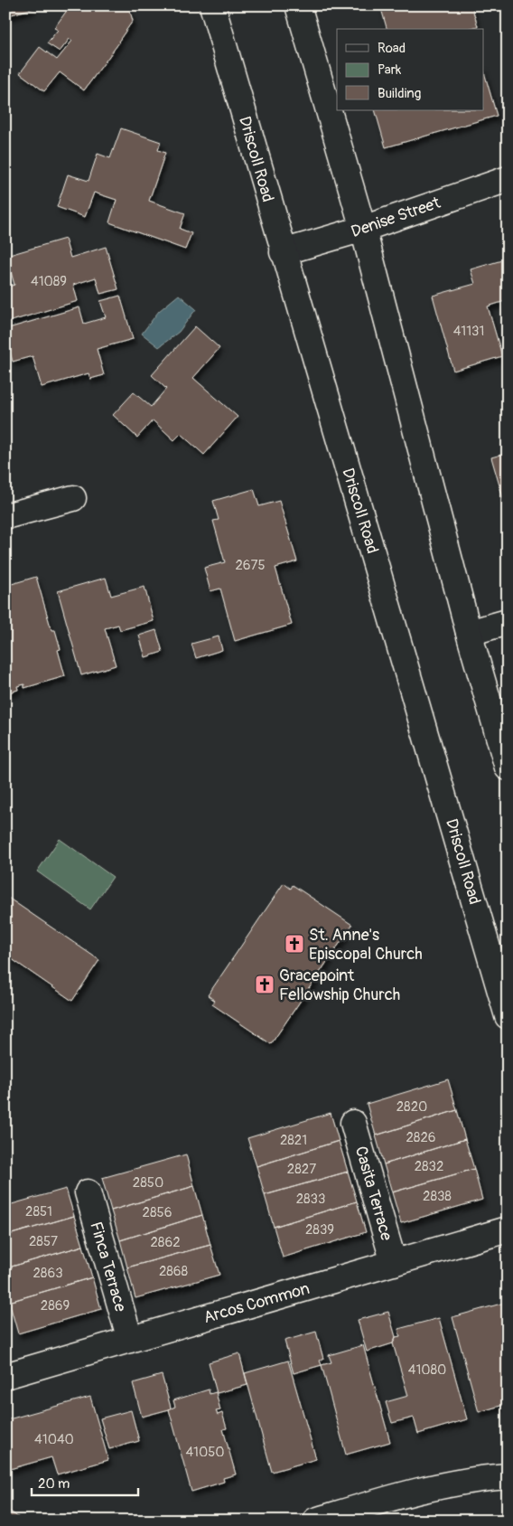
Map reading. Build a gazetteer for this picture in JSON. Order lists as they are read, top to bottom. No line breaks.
{"streets":{"street":["Driscoll Road","Denise Street","Casita Terrace","Finca Terrace","Arcos Common"]},"crossings":[["Driscoll Road","Denise Street"],["Casita Terrace","Arcos Common"],["Finca Terrace","Arcos Common"]],"places":{"church":["St. Anne's Episcopal Church","Gracepoint Fellowship Church"]},"house_numbers":["41089","41131","2675","2820","2826","2821","2832","2827","2850","2838","2833","2851","2856","2839","2857","2862","2868","2863","2869","41080","41040","41050"],"legend":["Road","Park","Building"],"scale_bar":"20 m"}
